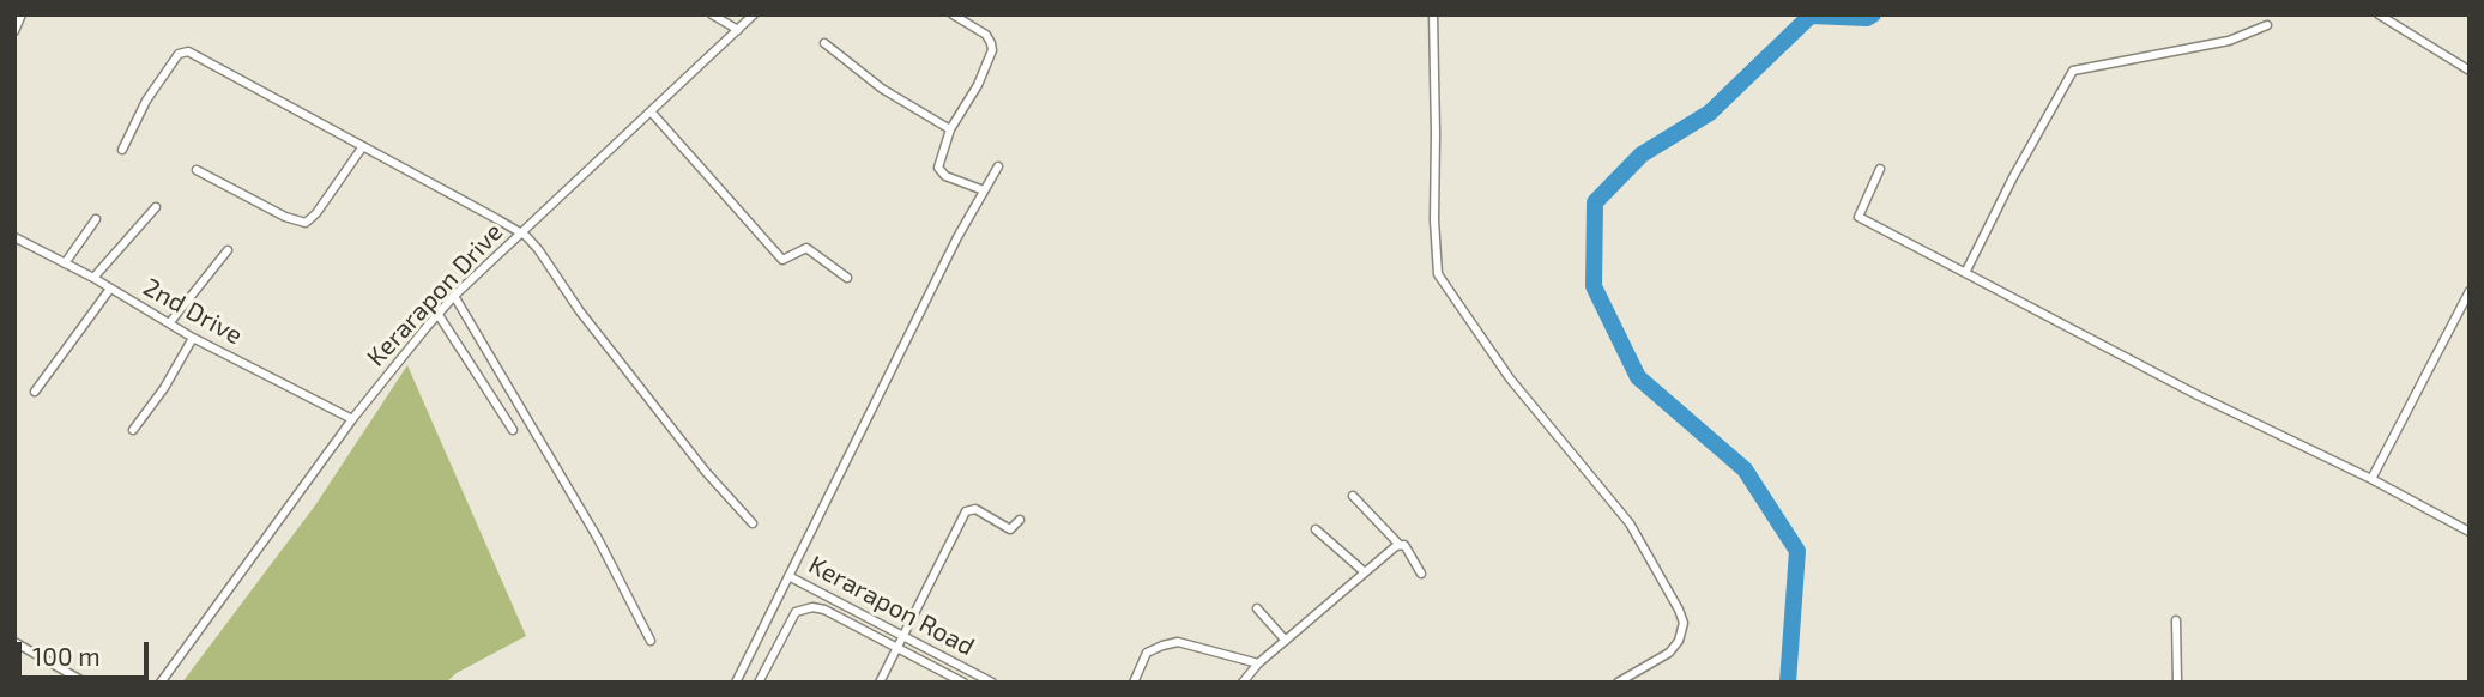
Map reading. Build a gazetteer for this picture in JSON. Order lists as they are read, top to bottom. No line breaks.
{"streets":{"street":["Kerarapon Drive","2nd Drive","Kerarapon Road"]},"crossings":[["Kerarapon Drive","2nd Drive"]],"scale_bar":"100 m"}
